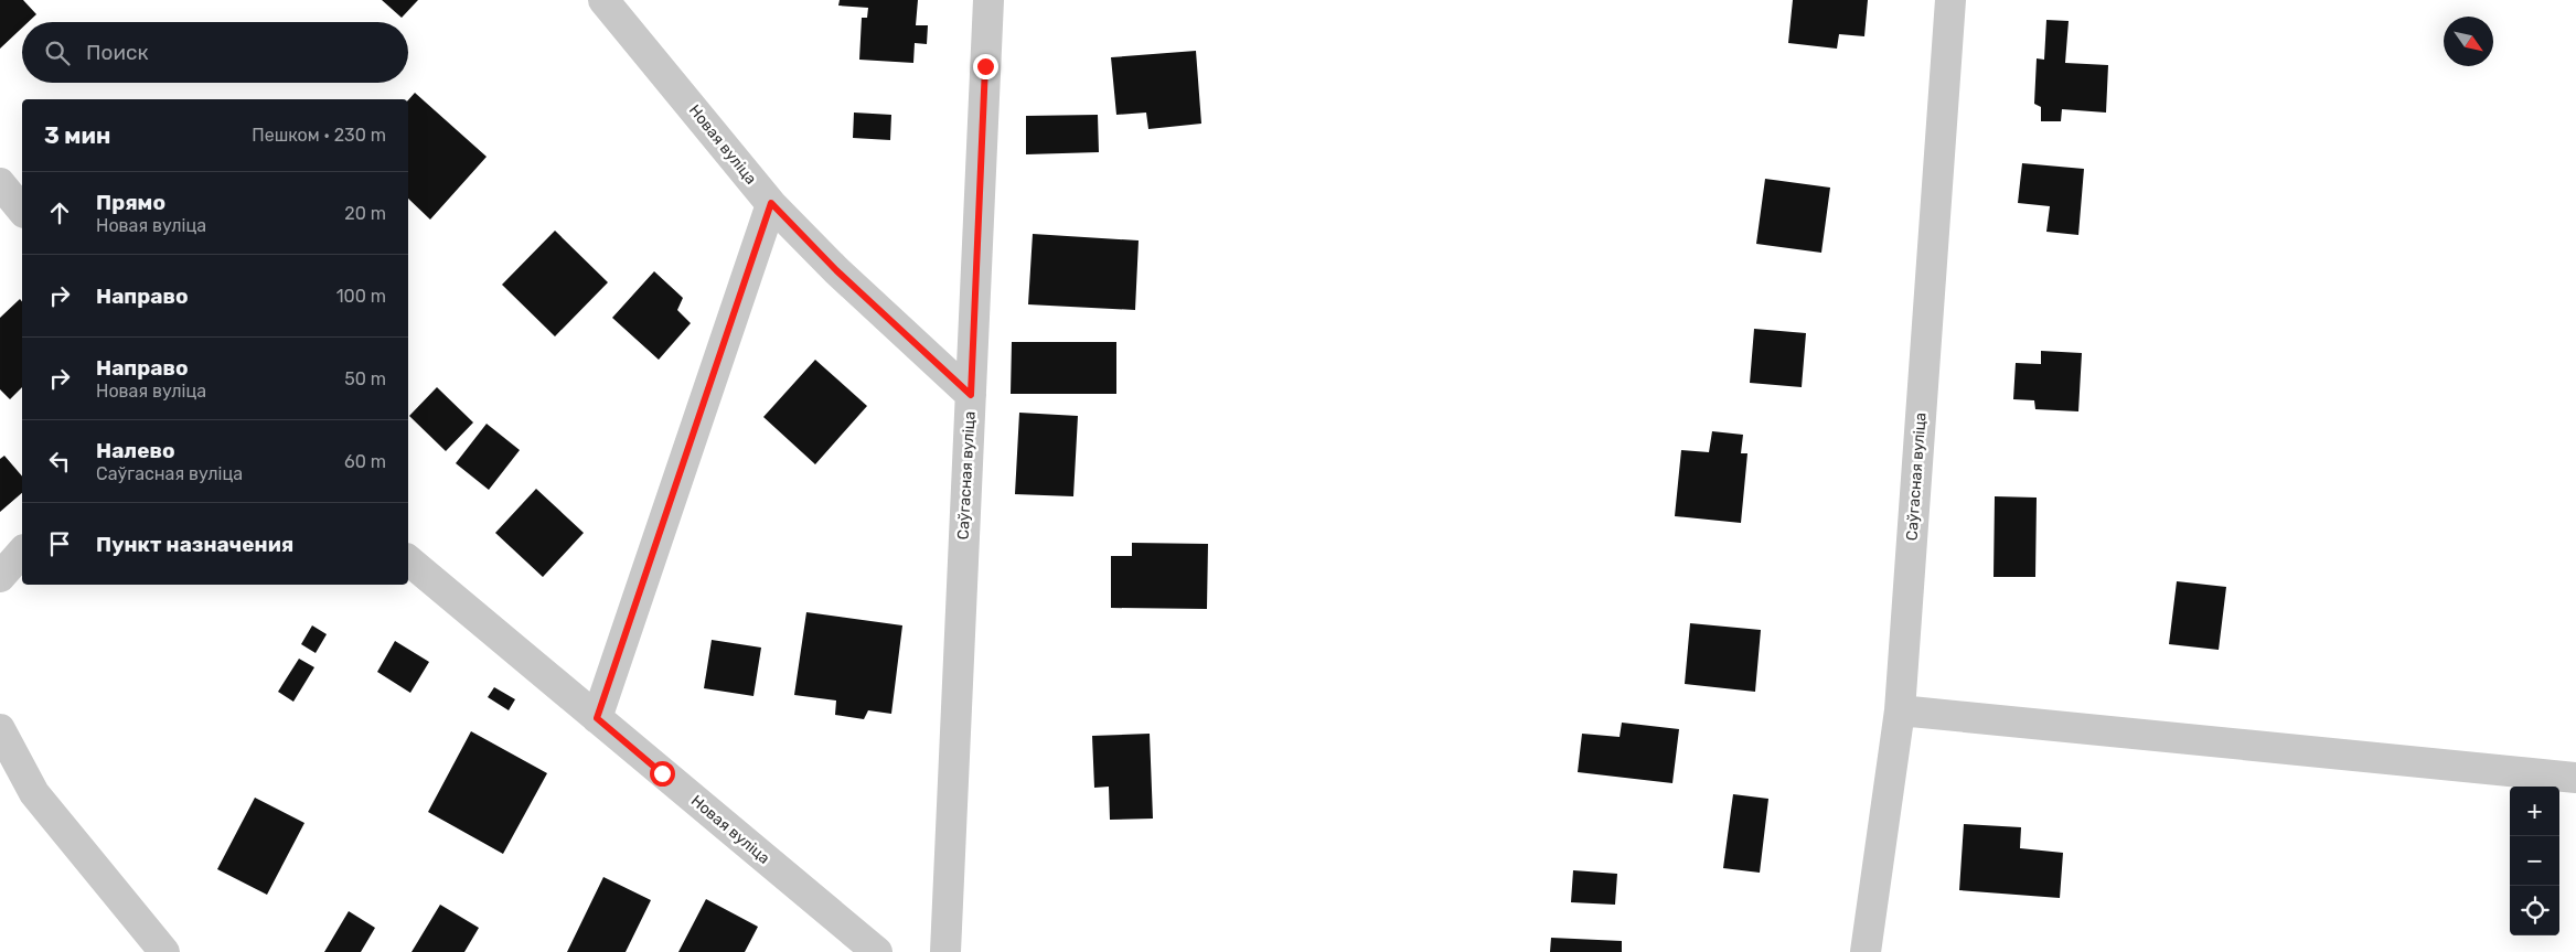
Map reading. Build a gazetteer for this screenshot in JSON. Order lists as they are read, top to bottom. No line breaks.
{"streets":{"street":["Новая вуліца","Саўгасная вуліца"]},"crossings":[["Новая вуліца","Саўгасная вуліца"]],"north":"bottom right","page":{"search":"Поиск","heading":["3 мин","Пешком · 230 m"],"list":[["Прямо","Новая вуліца","20 m"],["Направо","100 m"],["Направо","Новая вуліца","50 m"],["Налево","Саўгасная вуліца","60 m"],"Пункт назначения"],"map_buttons":["+","−"]}}
